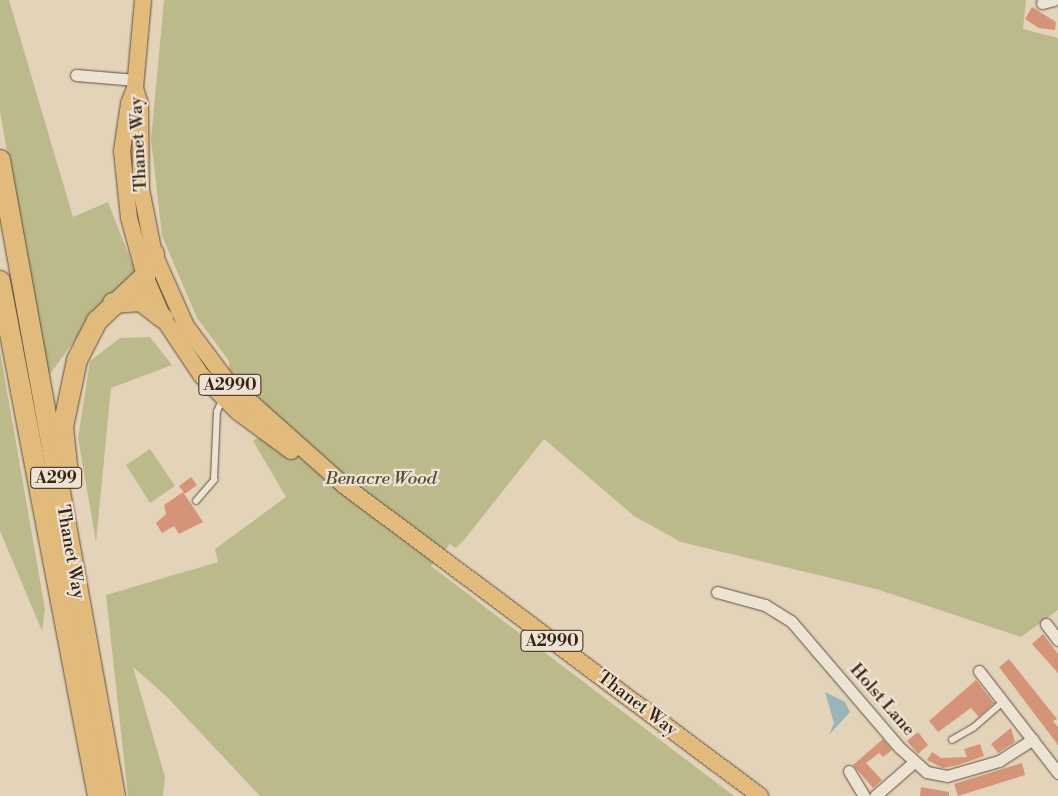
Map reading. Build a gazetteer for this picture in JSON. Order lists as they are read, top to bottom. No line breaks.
{"streets":{"highway":["Thanet Way","A299"],"main road":["A2990"],"street":["Holst Lane"]},"parks":["Benacre Wood"]}
